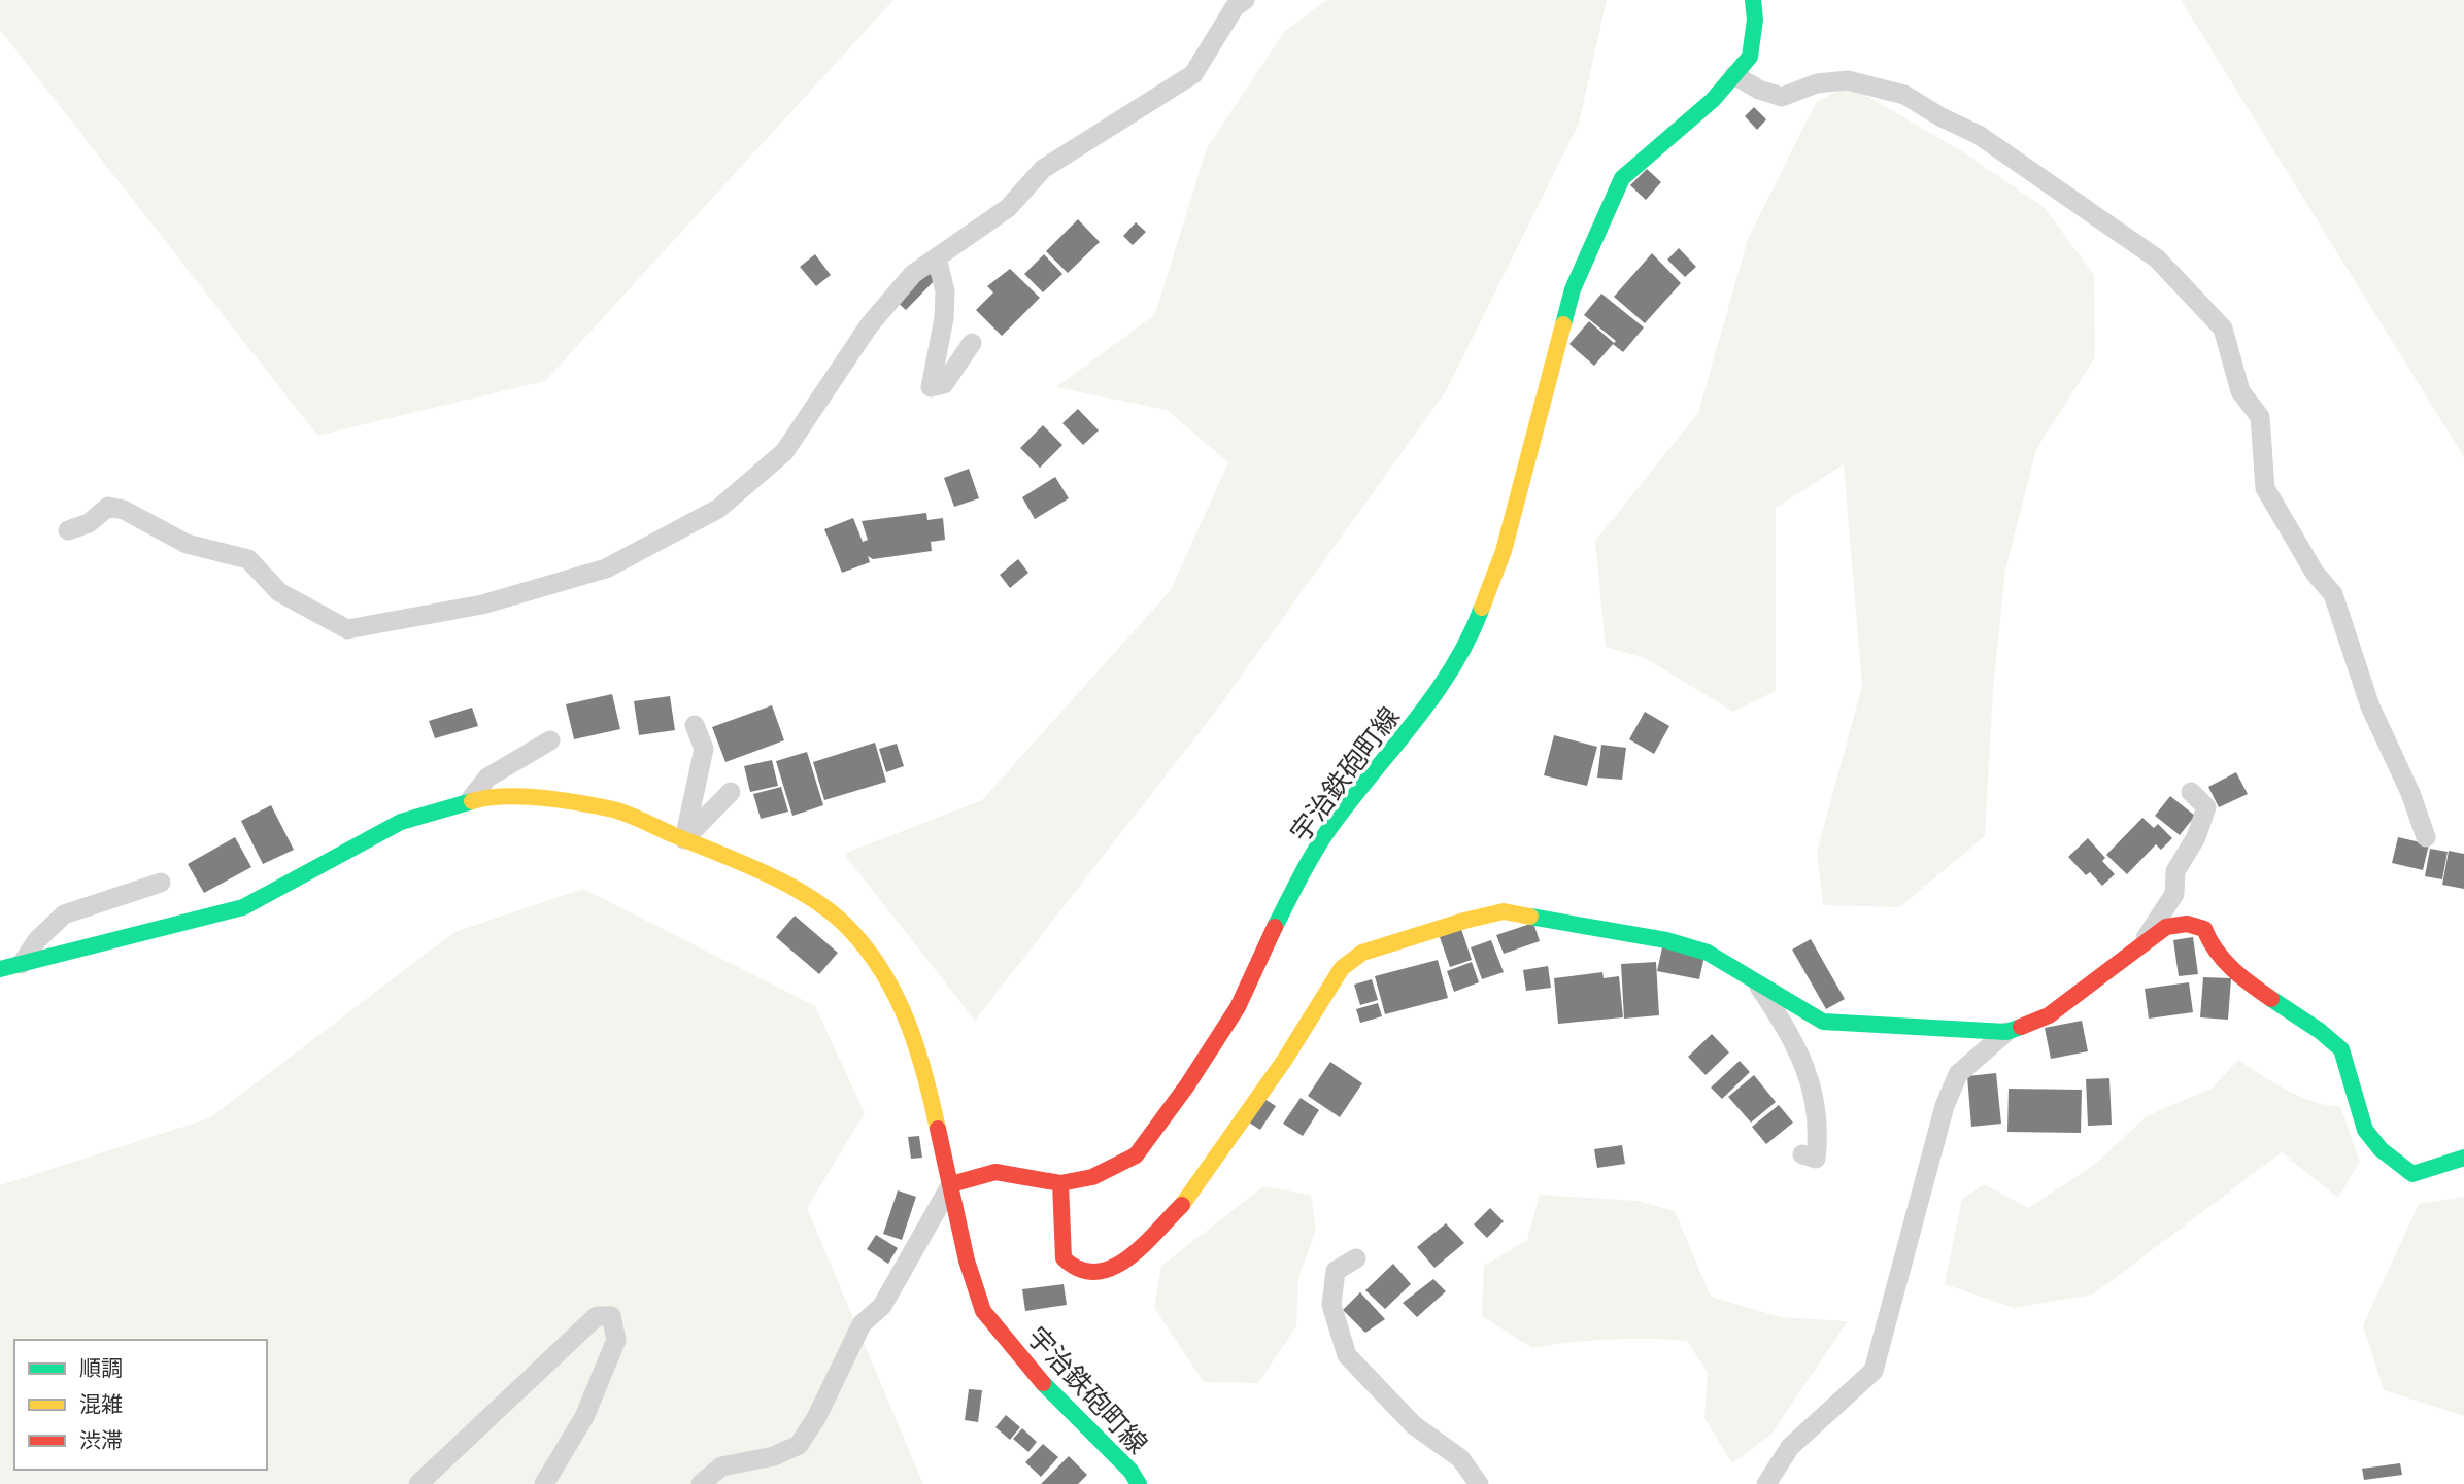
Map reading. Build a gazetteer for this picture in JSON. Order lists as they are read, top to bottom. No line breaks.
{"streets":{"street":["宇治鉄砲町線"]},"legend":["順調","混雑","渋滞"]}
